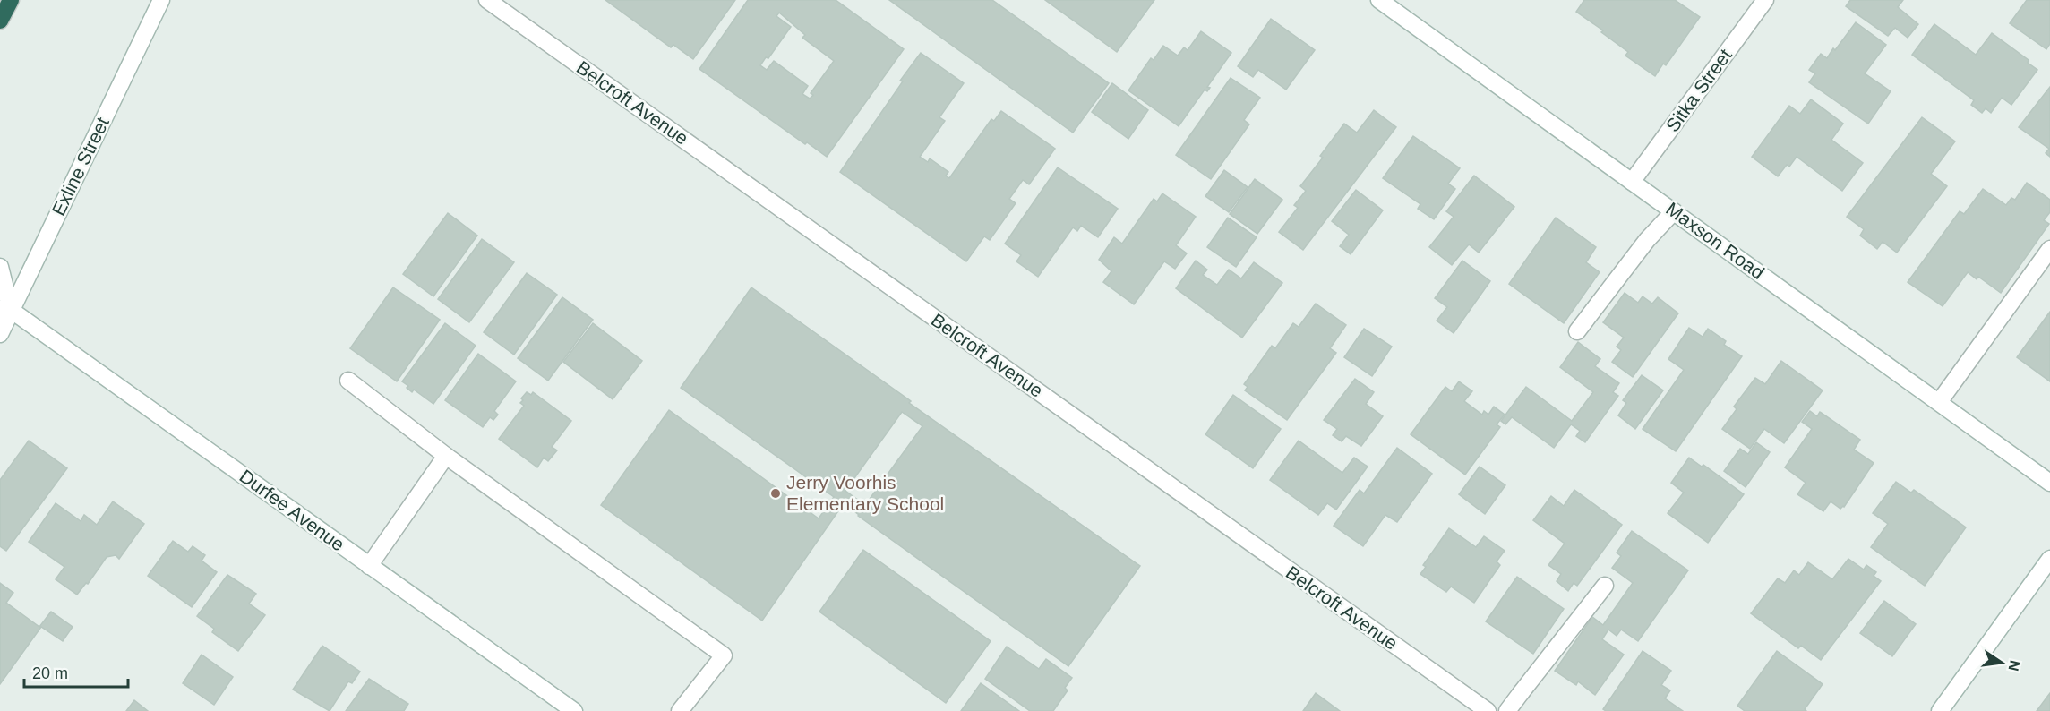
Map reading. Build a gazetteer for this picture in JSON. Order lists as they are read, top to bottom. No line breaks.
{"streets":{"street":["Sitka Street","Belcroft Avenue","Exline Street","Maxson Road","Durfee Avenue"]},"crossings":[["Sitka Street","Maxson Road"],["Exline Street","Durfee Avenue"]],"places":["Jerry Voorhis Elementary School"],"scale_bar":"20 m","north":"right"}
